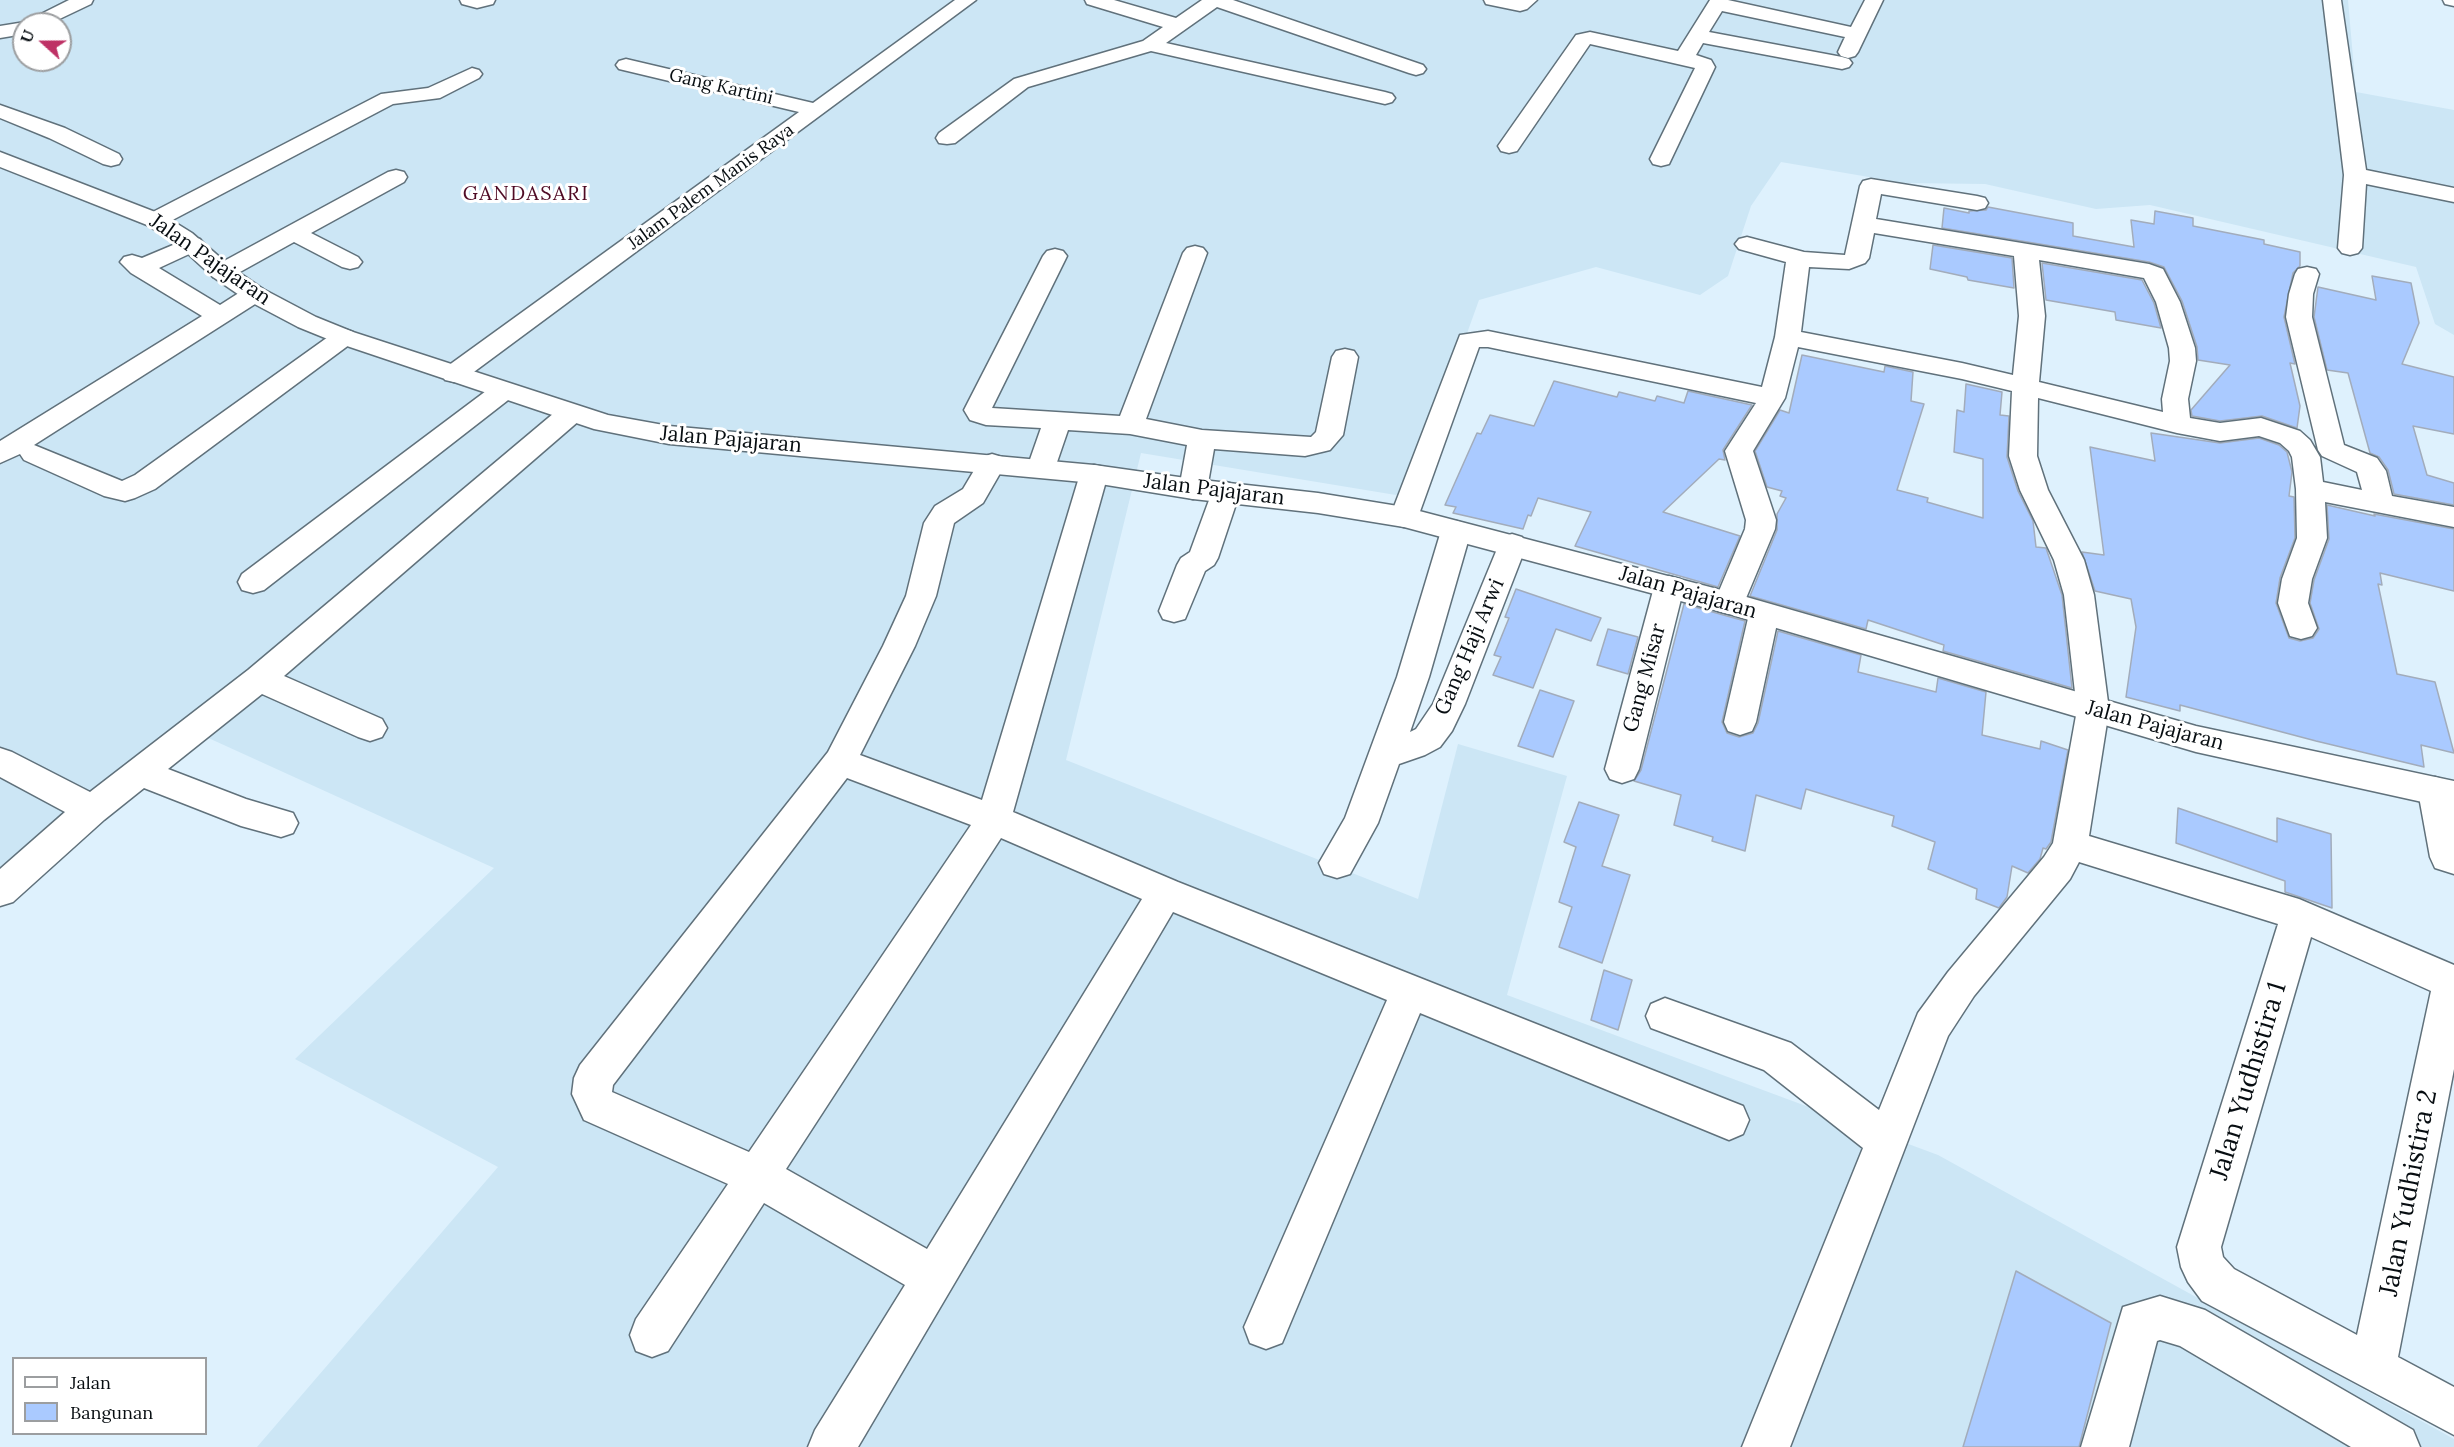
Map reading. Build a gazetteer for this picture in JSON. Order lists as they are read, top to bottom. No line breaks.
{"streets":{"street":["Gang Kartini","Jalam Palem Manis Raya","Jalan Pajajaran","Gang Haji Arwi","Gang Misar","Jalan Yudhistira 1","Jalan Yudhistira 2"]},"crossings":[["Gang Kartini","Jalam Palem Manis Raya"],["Jalam Palem Manis Raya","Jalan Pajajaran"],["Jalan Pajajaran","Gang Haji Arwi"],["Jalan Pajajaran","Gang Misar"],["Jalan Yudhistira 1","Jalan Yudhistira 2"]],"districts":["GANDASARI"],"legend":["Jalan","Bangunan"],"north":"left"}
